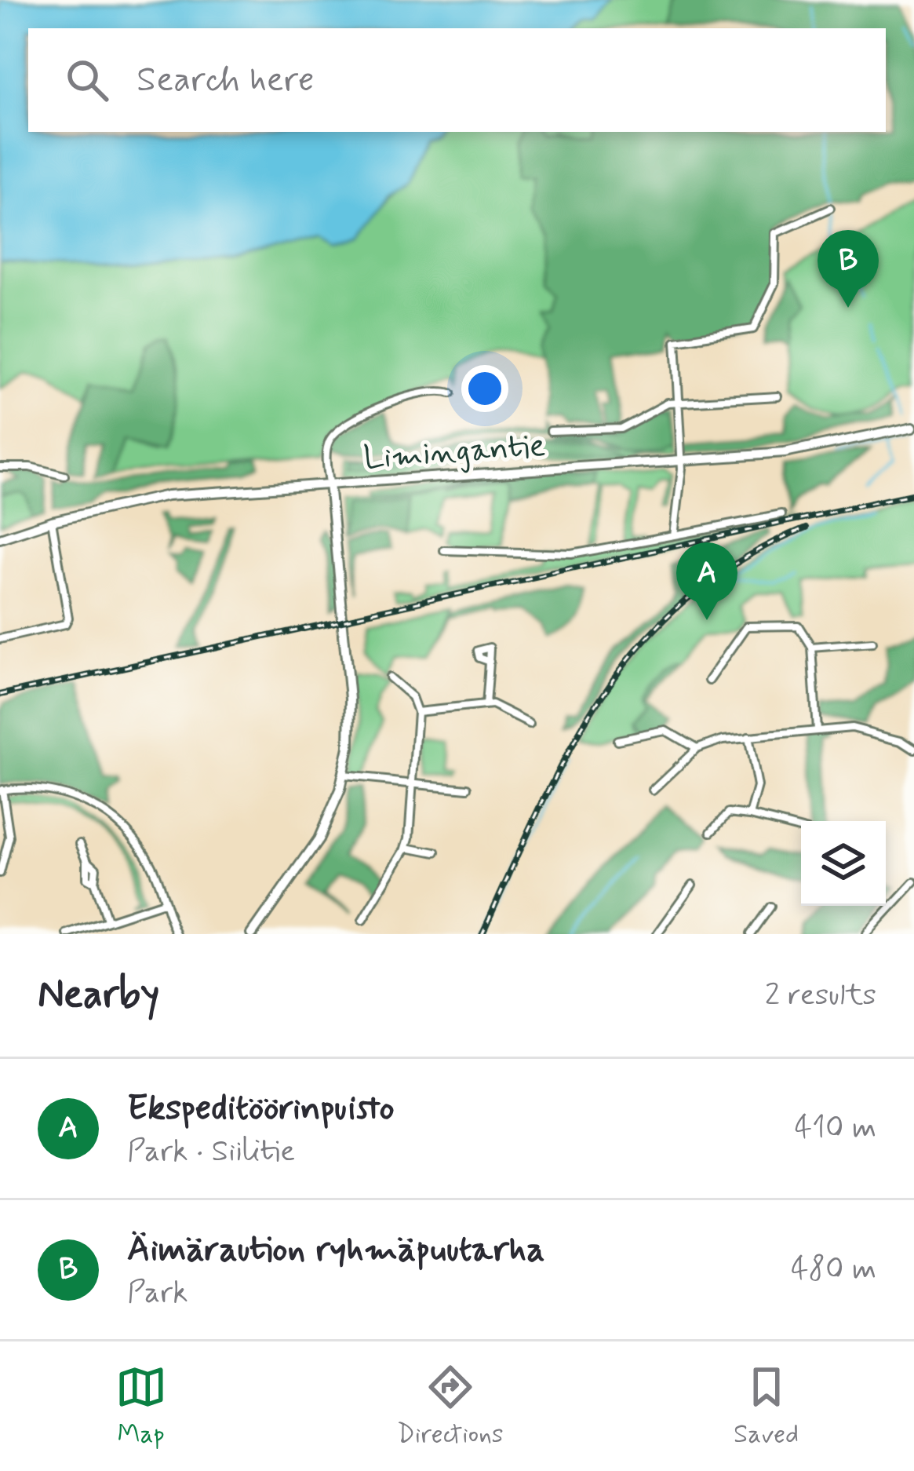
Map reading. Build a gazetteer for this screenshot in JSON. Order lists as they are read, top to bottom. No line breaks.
{"streets":{"main road":["Limingantie"]},"page":{"search":"Search here","pins":["B","A"],"heading":["Nearby","2 results"],"list":[{"mark":"A","name":"Ekspeditöörinpuisto","note":"Park · Siilitie","value":"410 m"},{"mark":"B","name":"Äimäraution ryhmäpuutarha","note":"Park","value":"480 m"}],"nav":["Map","Directions","Saved"]}}
